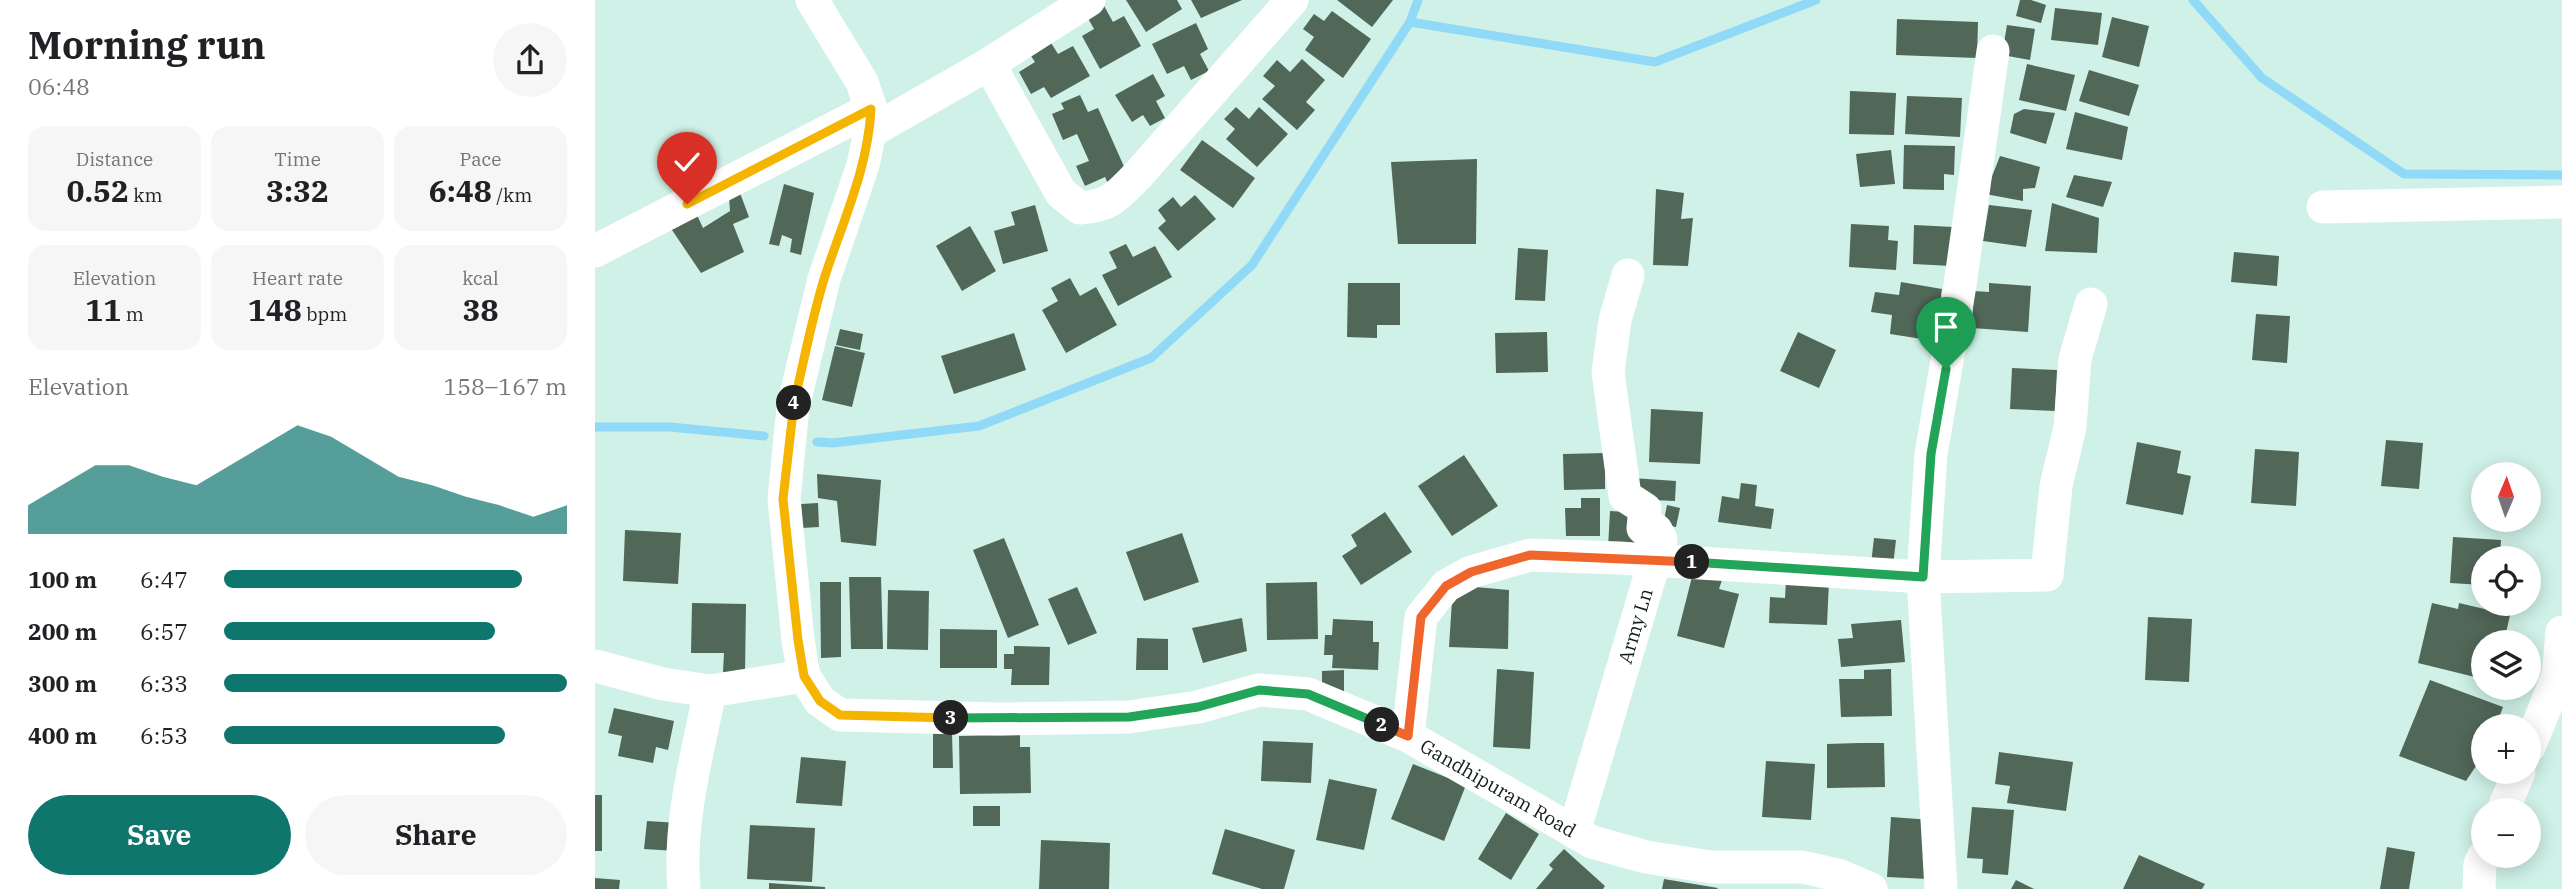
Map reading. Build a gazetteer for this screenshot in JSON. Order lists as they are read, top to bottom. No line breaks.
{"streets":{"street":["Army Ln","Gandhipuram Road"]},"crossings":[["Army Ln","Gandhipuram Road"]],"north":"top","page":{"heading":["Morning run","06:48"],"stats":[["Distance","0.52 km"],["Time","3:32"],["Pace","6:48 /km"],["Elevation","11 m"],["Heart rate","148 bpm"],["kcal","38"]],"chart":["Elevation","158–167 m"],"pins":["4","1","3","2"],"map_buttons":["+","−"],"list":[{"name":"100 m","note":"6:47"},{"name":"200 m","note":"6:57"},{"name":"300 m","note":"6:33"},{"name":"400 m","note":"6:53"}],"buttons":["Save","Share"]}}
